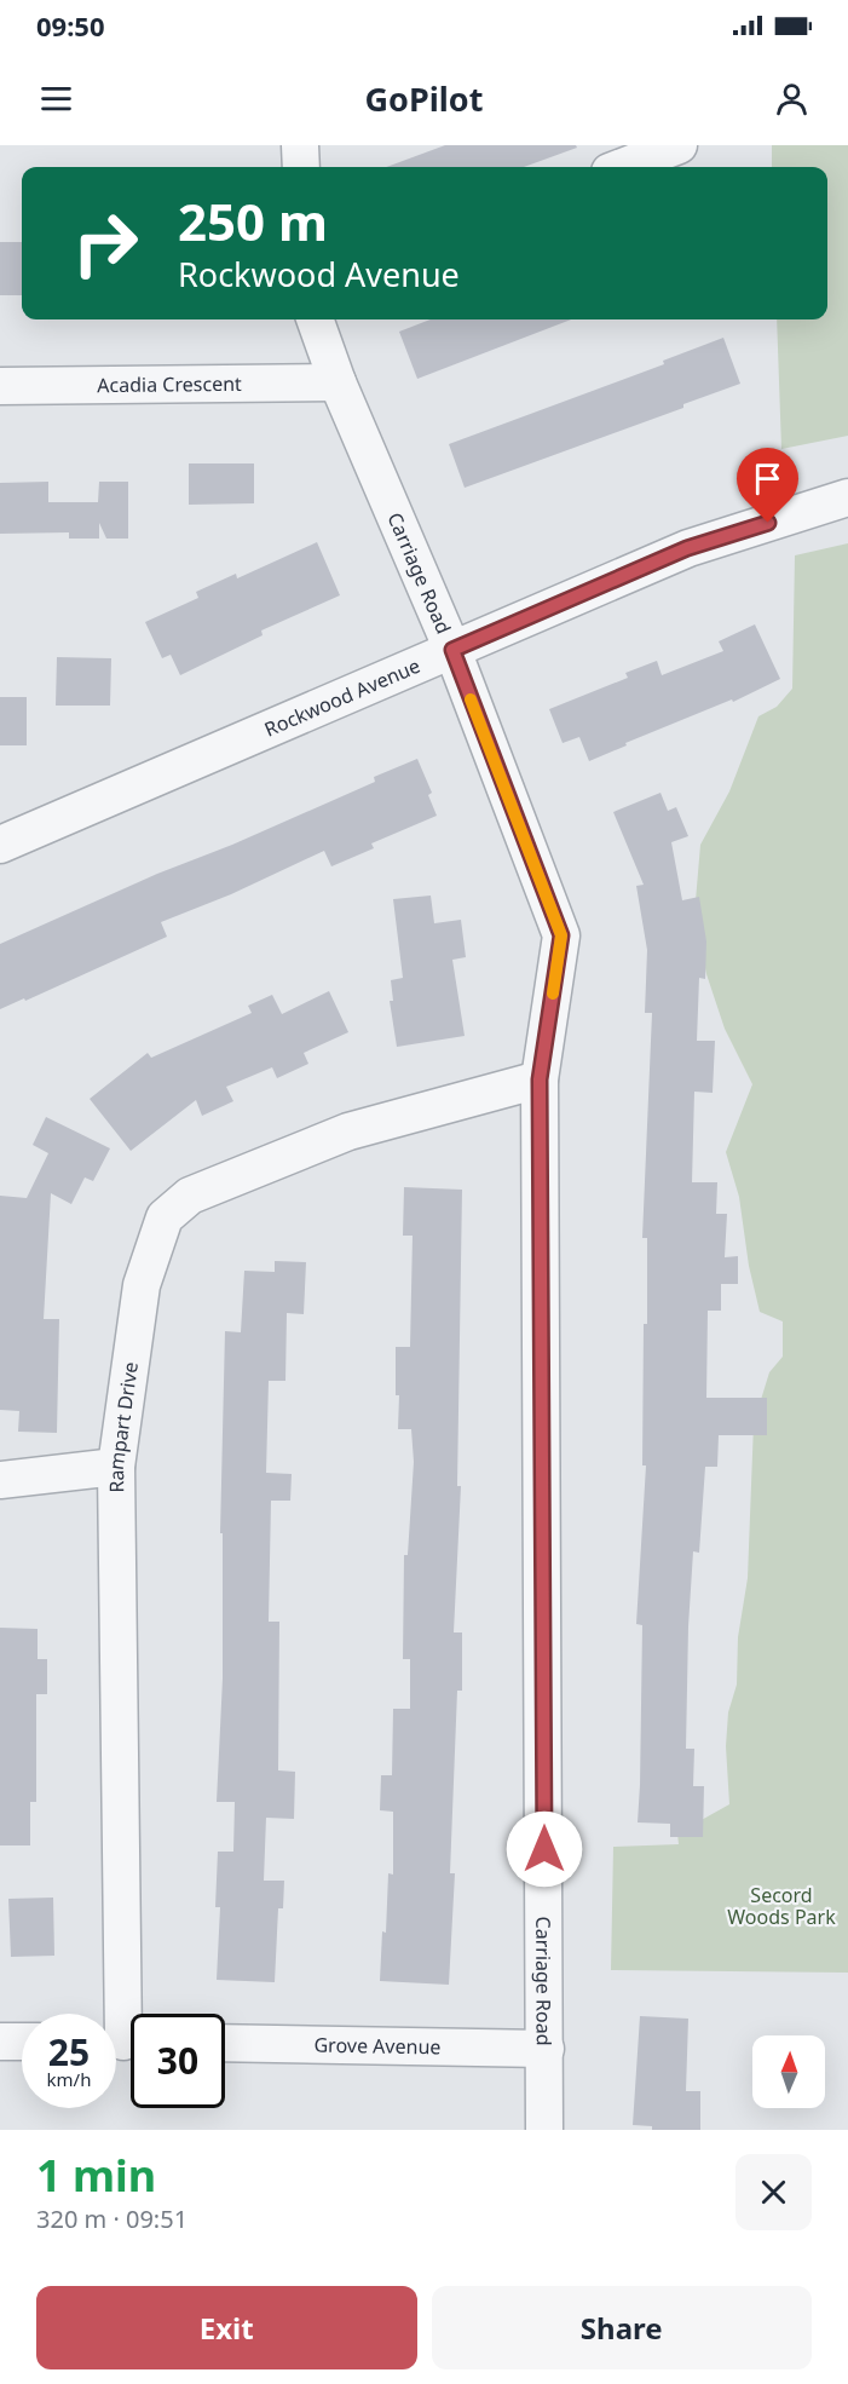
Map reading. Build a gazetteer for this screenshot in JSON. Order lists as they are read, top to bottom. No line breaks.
{"streets":{"street":["Acadia Crescent","Carriage Road","Rockwood Avenue","Rampart Drive","Grove Avenue"]},"crossings":[["Acadia Crescent","Carriage Road"],["Carriage Road","Rockwood Avenue"],["Carriage Road","Rampart Drive"],["Carriage Road","Grove Avenue"]],"parks":["Secord Woods Park"],"north":"top","page":{"status":"09:50","header":"GoPilot","turn":["250 m","Rockwood Avenue"],"speed":"25 km/h","limit":"30","heading":["1 min","320 m · 09:51"],"buttons":["Exit","Share"]}}
